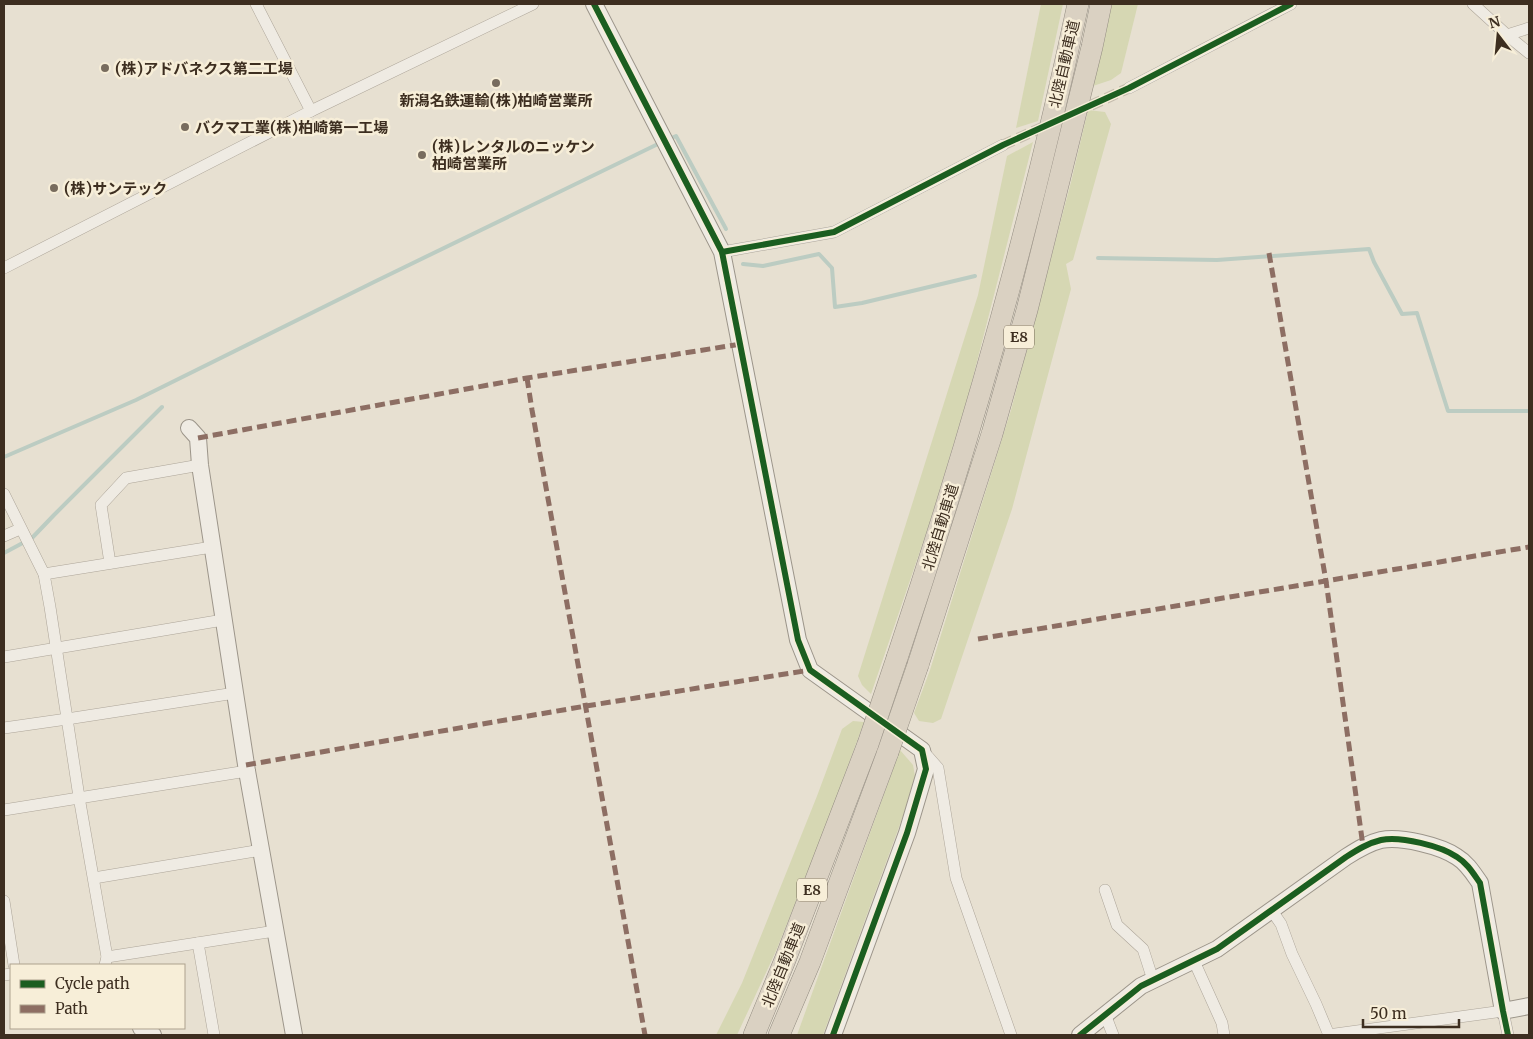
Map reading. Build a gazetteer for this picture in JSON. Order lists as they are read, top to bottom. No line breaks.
{"streets":{"highway":["北陸自動車道","E8"]},"places":["(株)アドバネクス第二工場","新潟名鉄運輸(株)柏崎営業所","バクマ工業(株)柏崎第一工場","(株)レンタルのニッケン 柏崎営業所","(株)サンテック"],"legend":["Cycle path","Path"],"scale_bar":"50 m","north":"top"}
